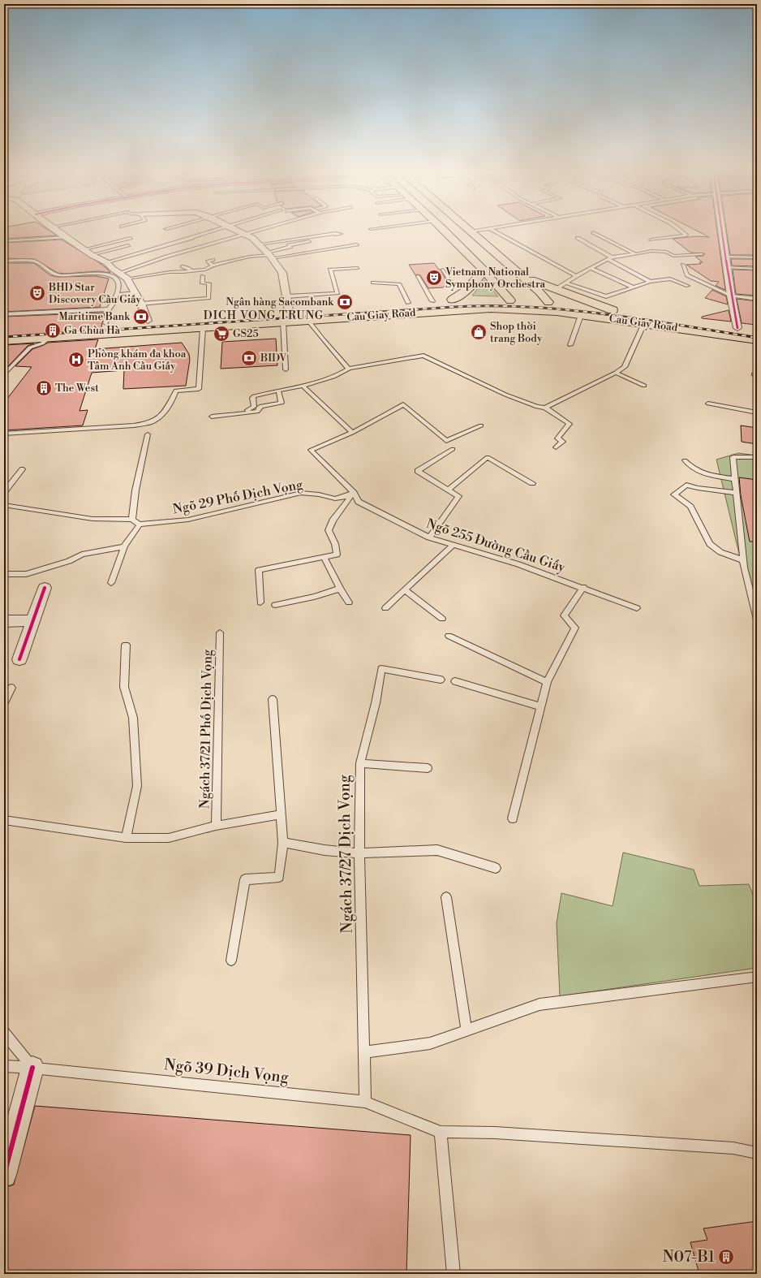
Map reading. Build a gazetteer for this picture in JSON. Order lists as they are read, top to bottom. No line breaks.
{"streets":{"main road":["Cau Giay Road"],"lane":["Ngõ 29 Phố Dịch Vọng","Ngõ 255 Đường Cầu Giấy","Ngách 37/21 Phố Dịch Vọng","Ngách 37/27 Dịch Vọng","Ngõ 39 Dịch Vọng"]},"crossings":[["Ngõ 29 Phố Dịch Vọng","Ngõ 255 Đường Cầu Giấy"],["Ngách 37/27 Dịch Vọng","Ngõ 39 Dịch Vọng"]],"districts":["DICH VONG TRUNG"],"places":{"theatre":["Vietnam National Symphony Orchestra","BHD Star Discovery Cầu Giấy"],"bank":["Ngân hàng Sacombank","Maritime Bank","BIDV"],"building":["Ga Chùa Hà","The West","N07-B1"],"shop":["Shop thời trang Body"],"supermarket":["GS25"],"hospital":["Phòng khám đa khoa Tâm Anh Cầu Giấy"]}}
